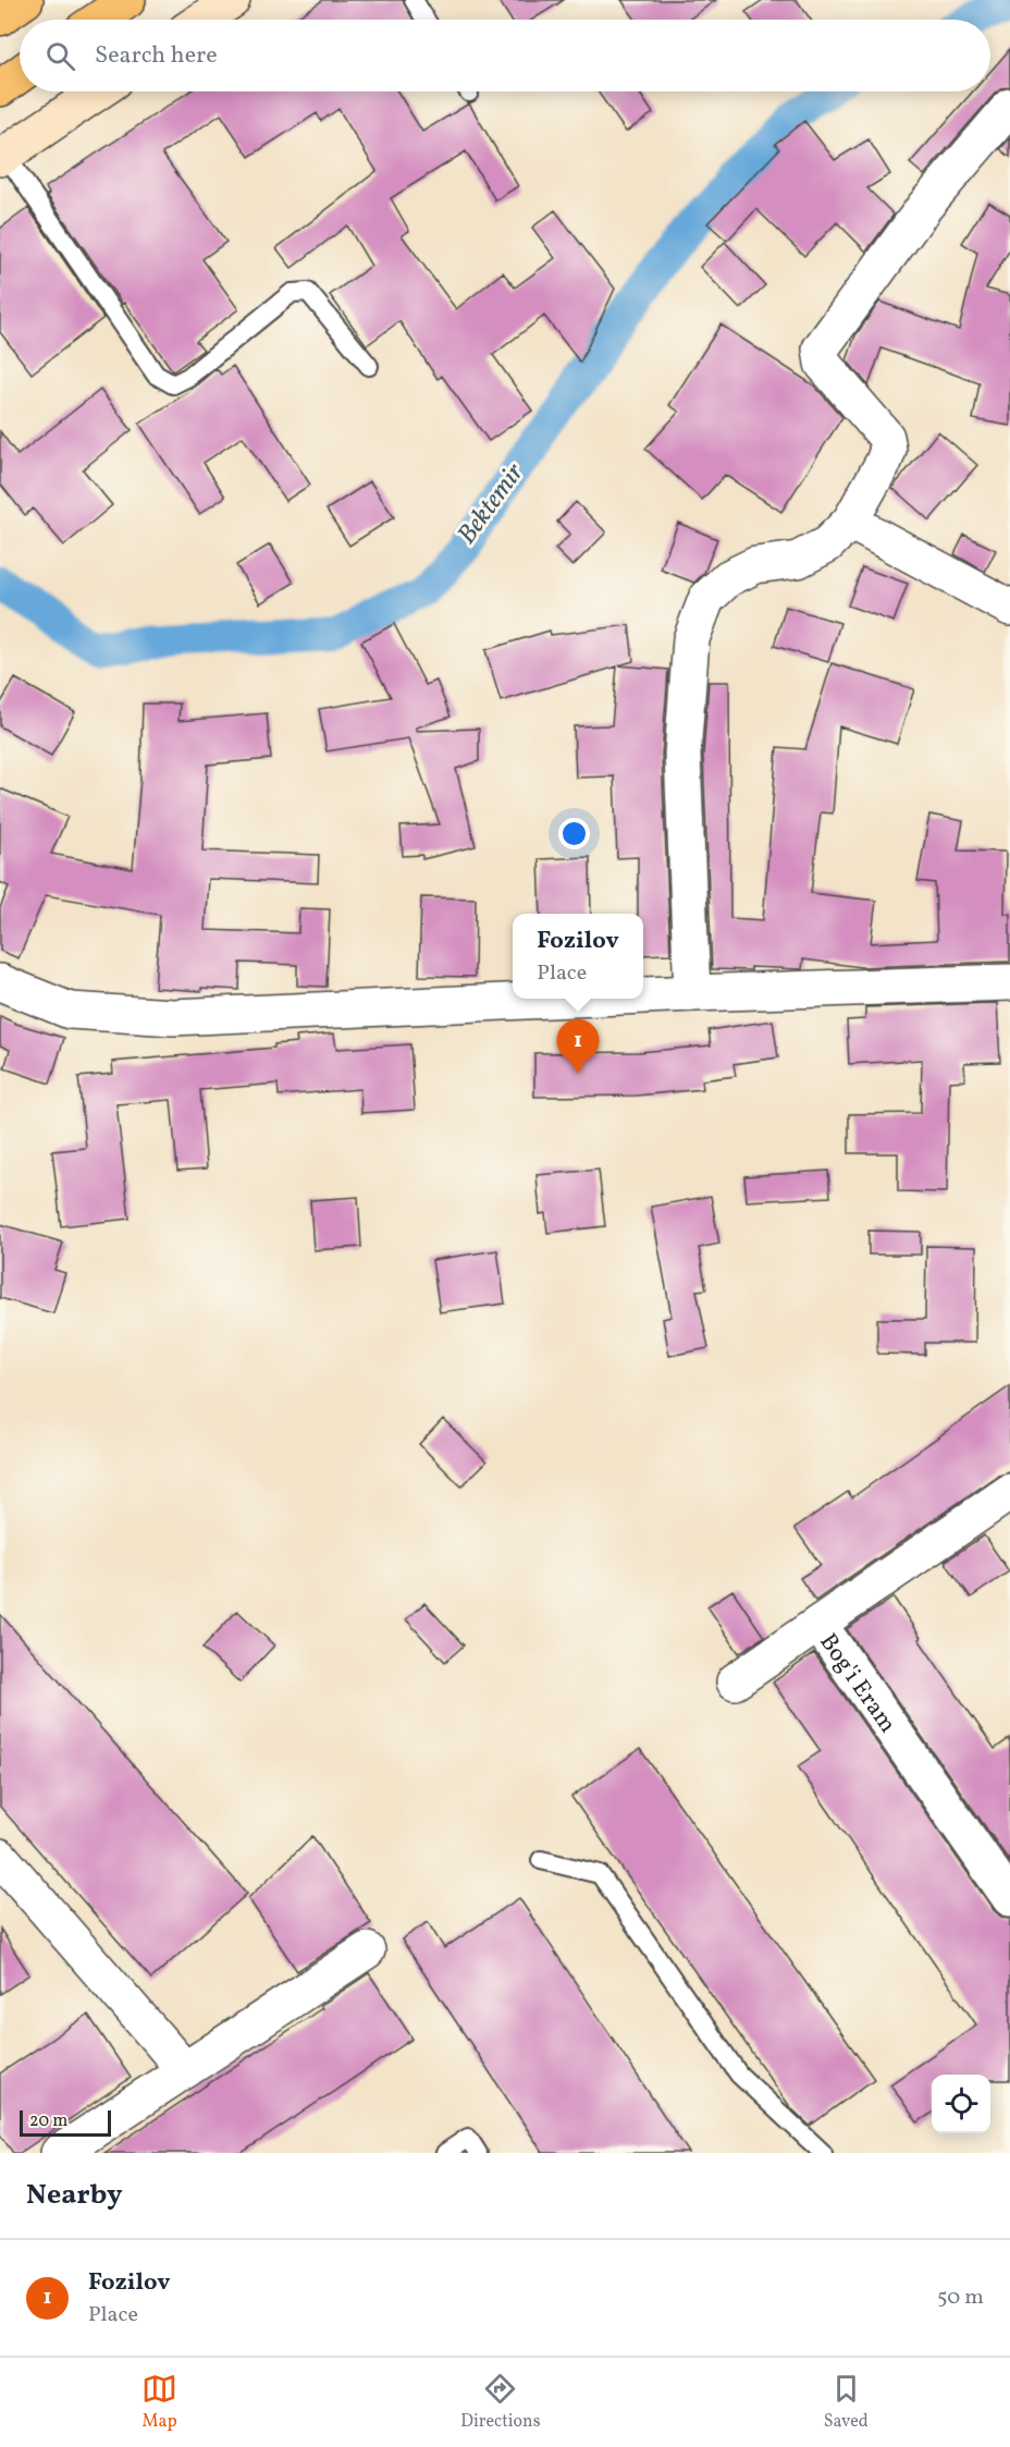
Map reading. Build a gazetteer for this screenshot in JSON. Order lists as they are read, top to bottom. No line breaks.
{"streets":{"street":["Bog'i Eram"]},"water":["Bektemir"],"scale_bar":"20 m","page":{"search":"Search here","popup":["Fozilov","Place"],"pins":"1","scale":"20 m","heading":"Nearby","list":[{"mark":"1","name":"Fozilov","note":"Place","value":"50 m"}],"nav":["Map","Directions","Saved"]}}
